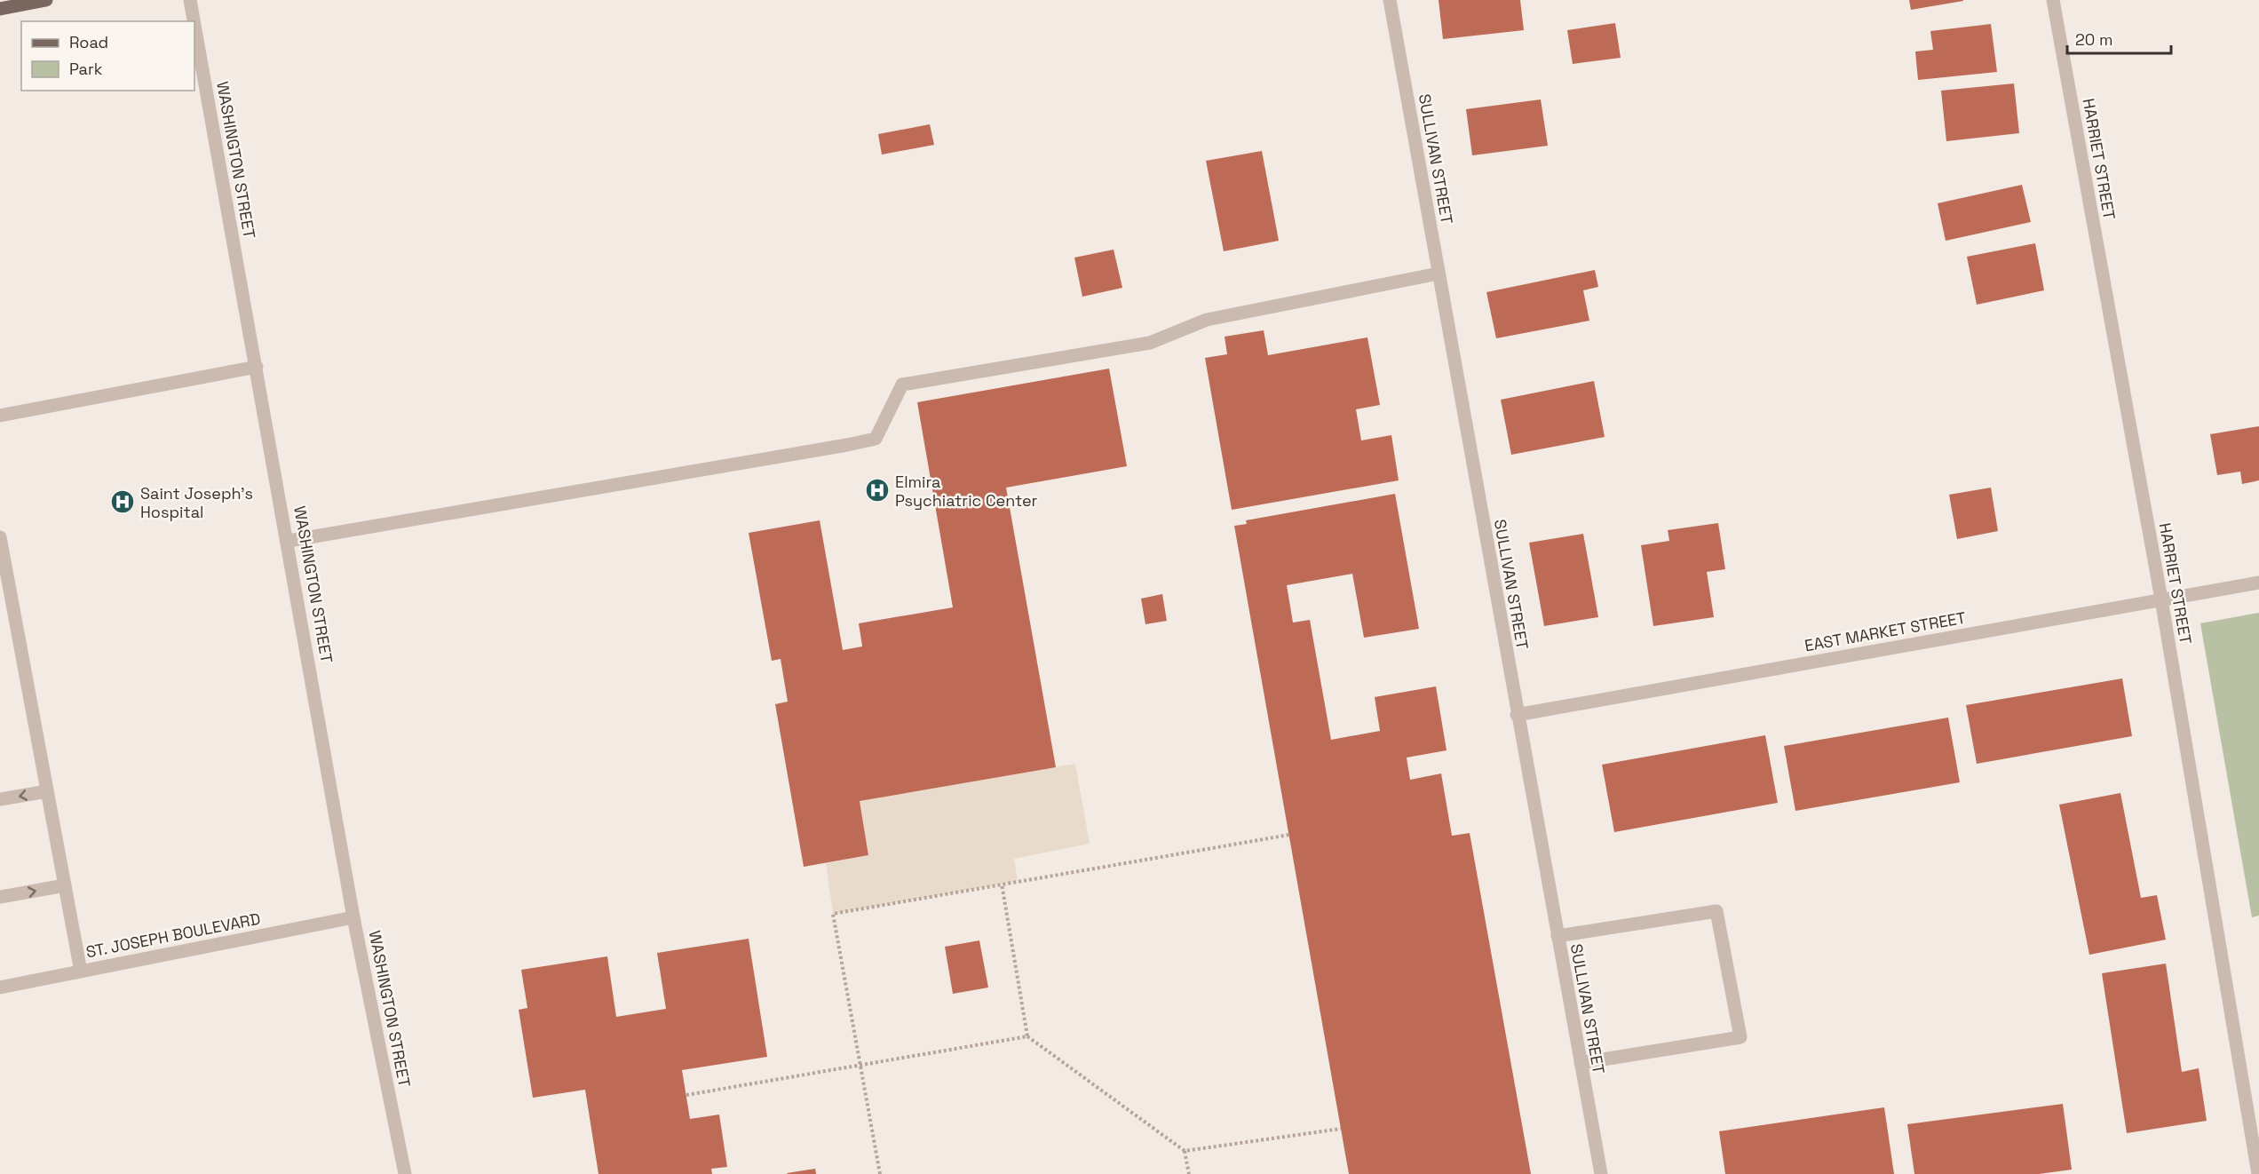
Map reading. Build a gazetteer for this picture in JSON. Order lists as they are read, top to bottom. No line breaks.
{"streets":{"street":["SULLIVAN STREET","HARRIET STREET","WASHINGTON STREET","EAST MARKET STREET","ST. JOSEPH BOULEVARD"]},"crossings":[["SULLIVAN STREET","EAST MARKET STREET"],["HARRIET STREET","EAST MARKET STREET"],["WASHINGTON STREET","ST. JOSEPH BOULEVARD"]],"places":{"hospital":["Elmira Psychiatric Center","Saint Joseph's Hospital"]},"legend":["Road","Park"],"scale_bar":"20 m"}
